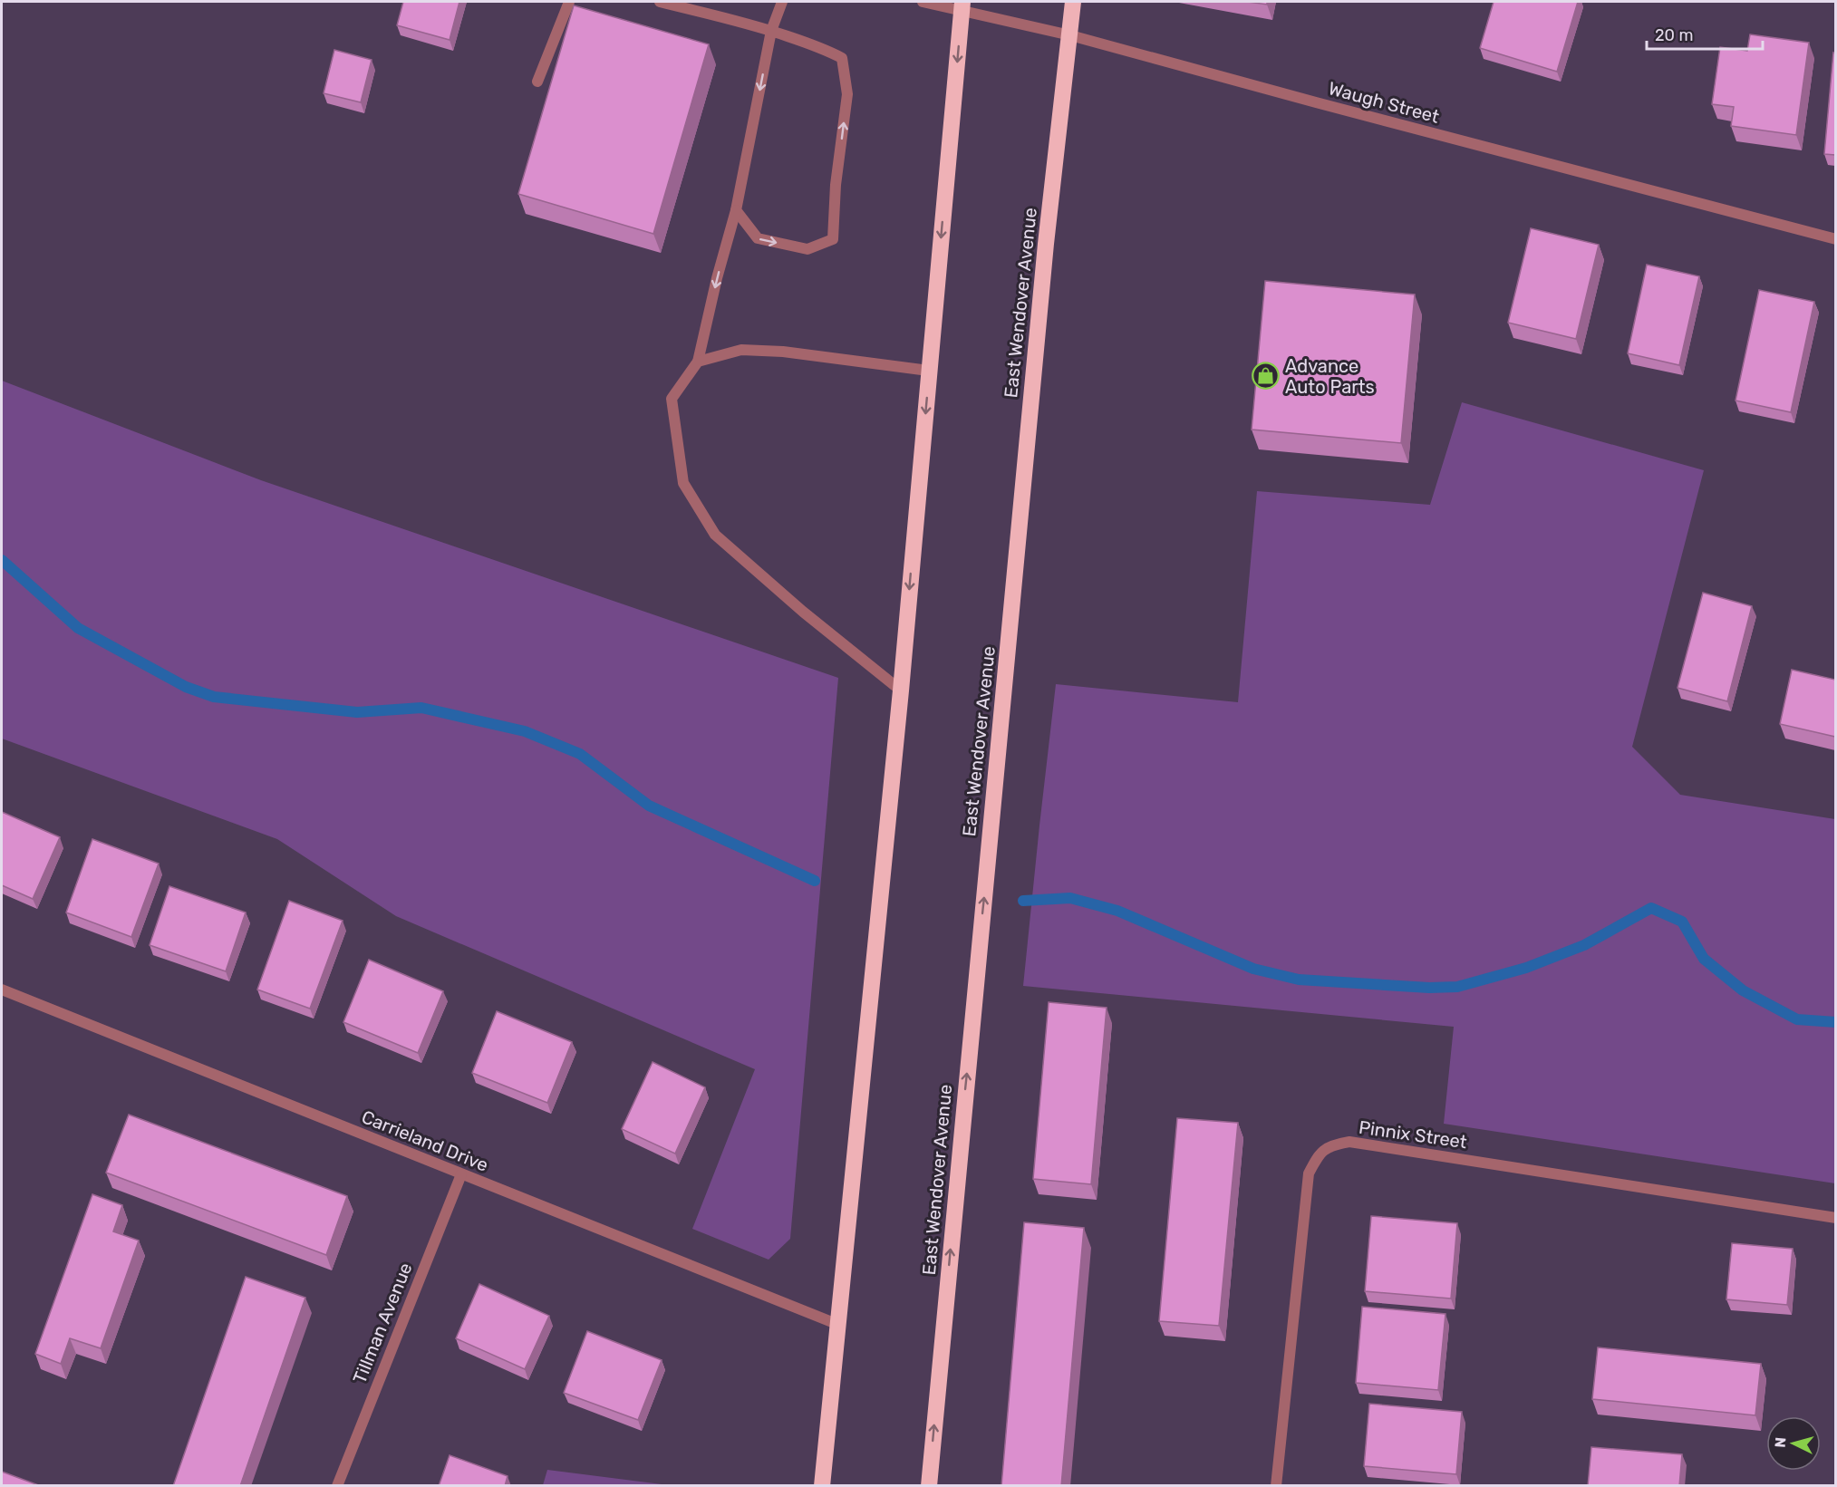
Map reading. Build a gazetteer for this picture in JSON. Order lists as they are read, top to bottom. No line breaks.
{"streets":{"highway":["East Wendover Avenue"],"street":["Waugh Street","Pinnix Street","Carrieland Drive","Tillman Avenue"]},"crossings":[["Waugh Street","East Wendover Avenue"],["Carrieland Drive","Tillman Avenue"]],"places":{"shop":["Advance Auto Parts"]},"scale_bar":"20 m","north":"left"}
